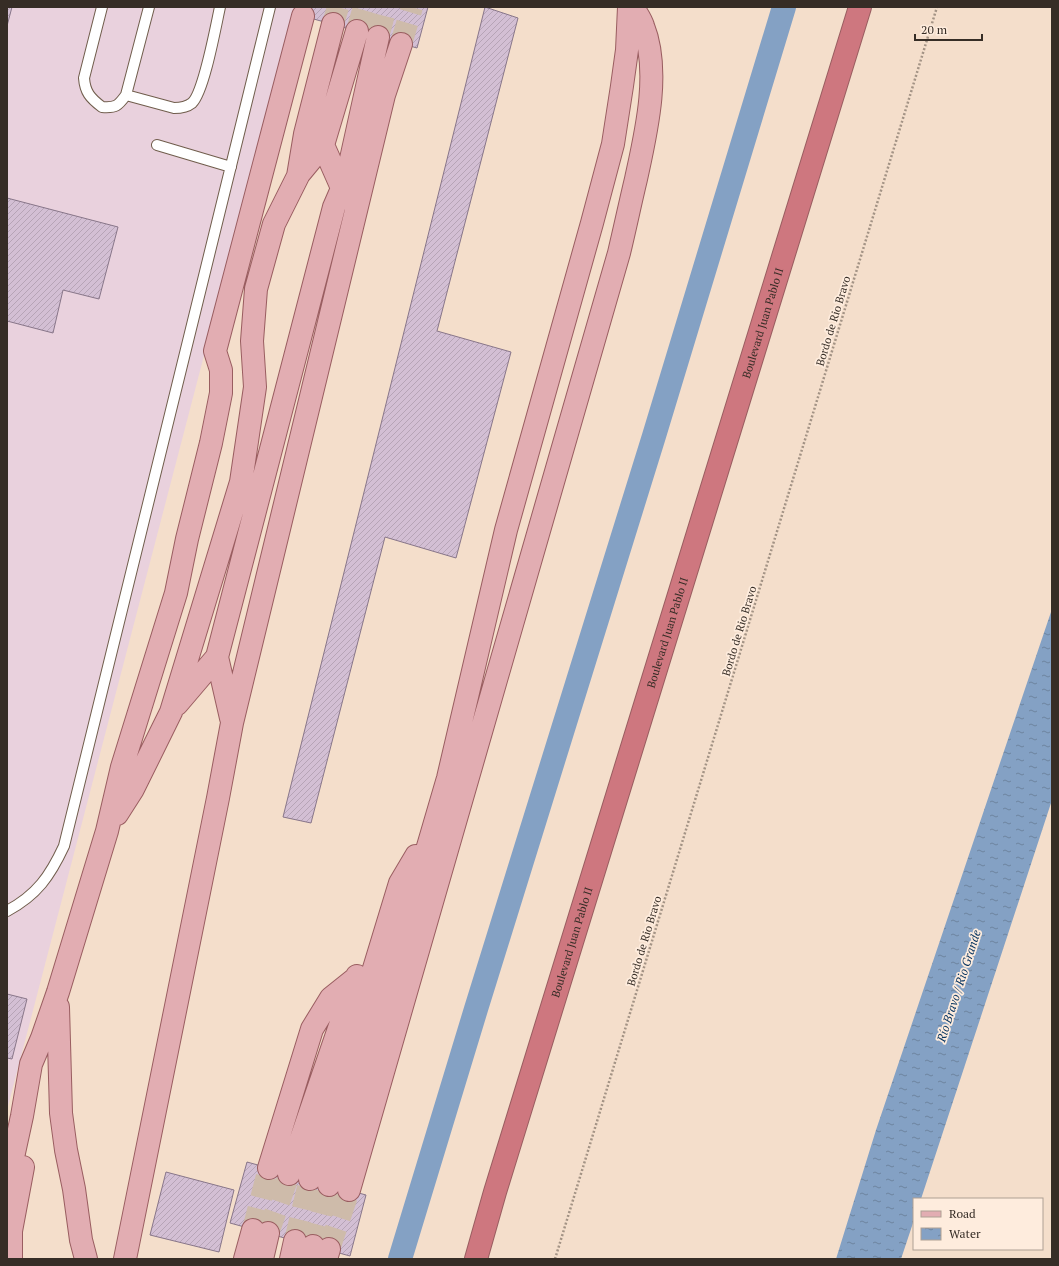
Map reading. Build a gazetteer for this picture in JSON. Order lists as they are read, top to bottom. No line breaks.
{"streets":{"highway":["Boulevard Juan Pablo II"],"path":["Bordo de Rio Bravo"]},"water":["Río Bravo / Rio Grande"],"legend":["Road","Water"],"scale_bar":"20 m"}
